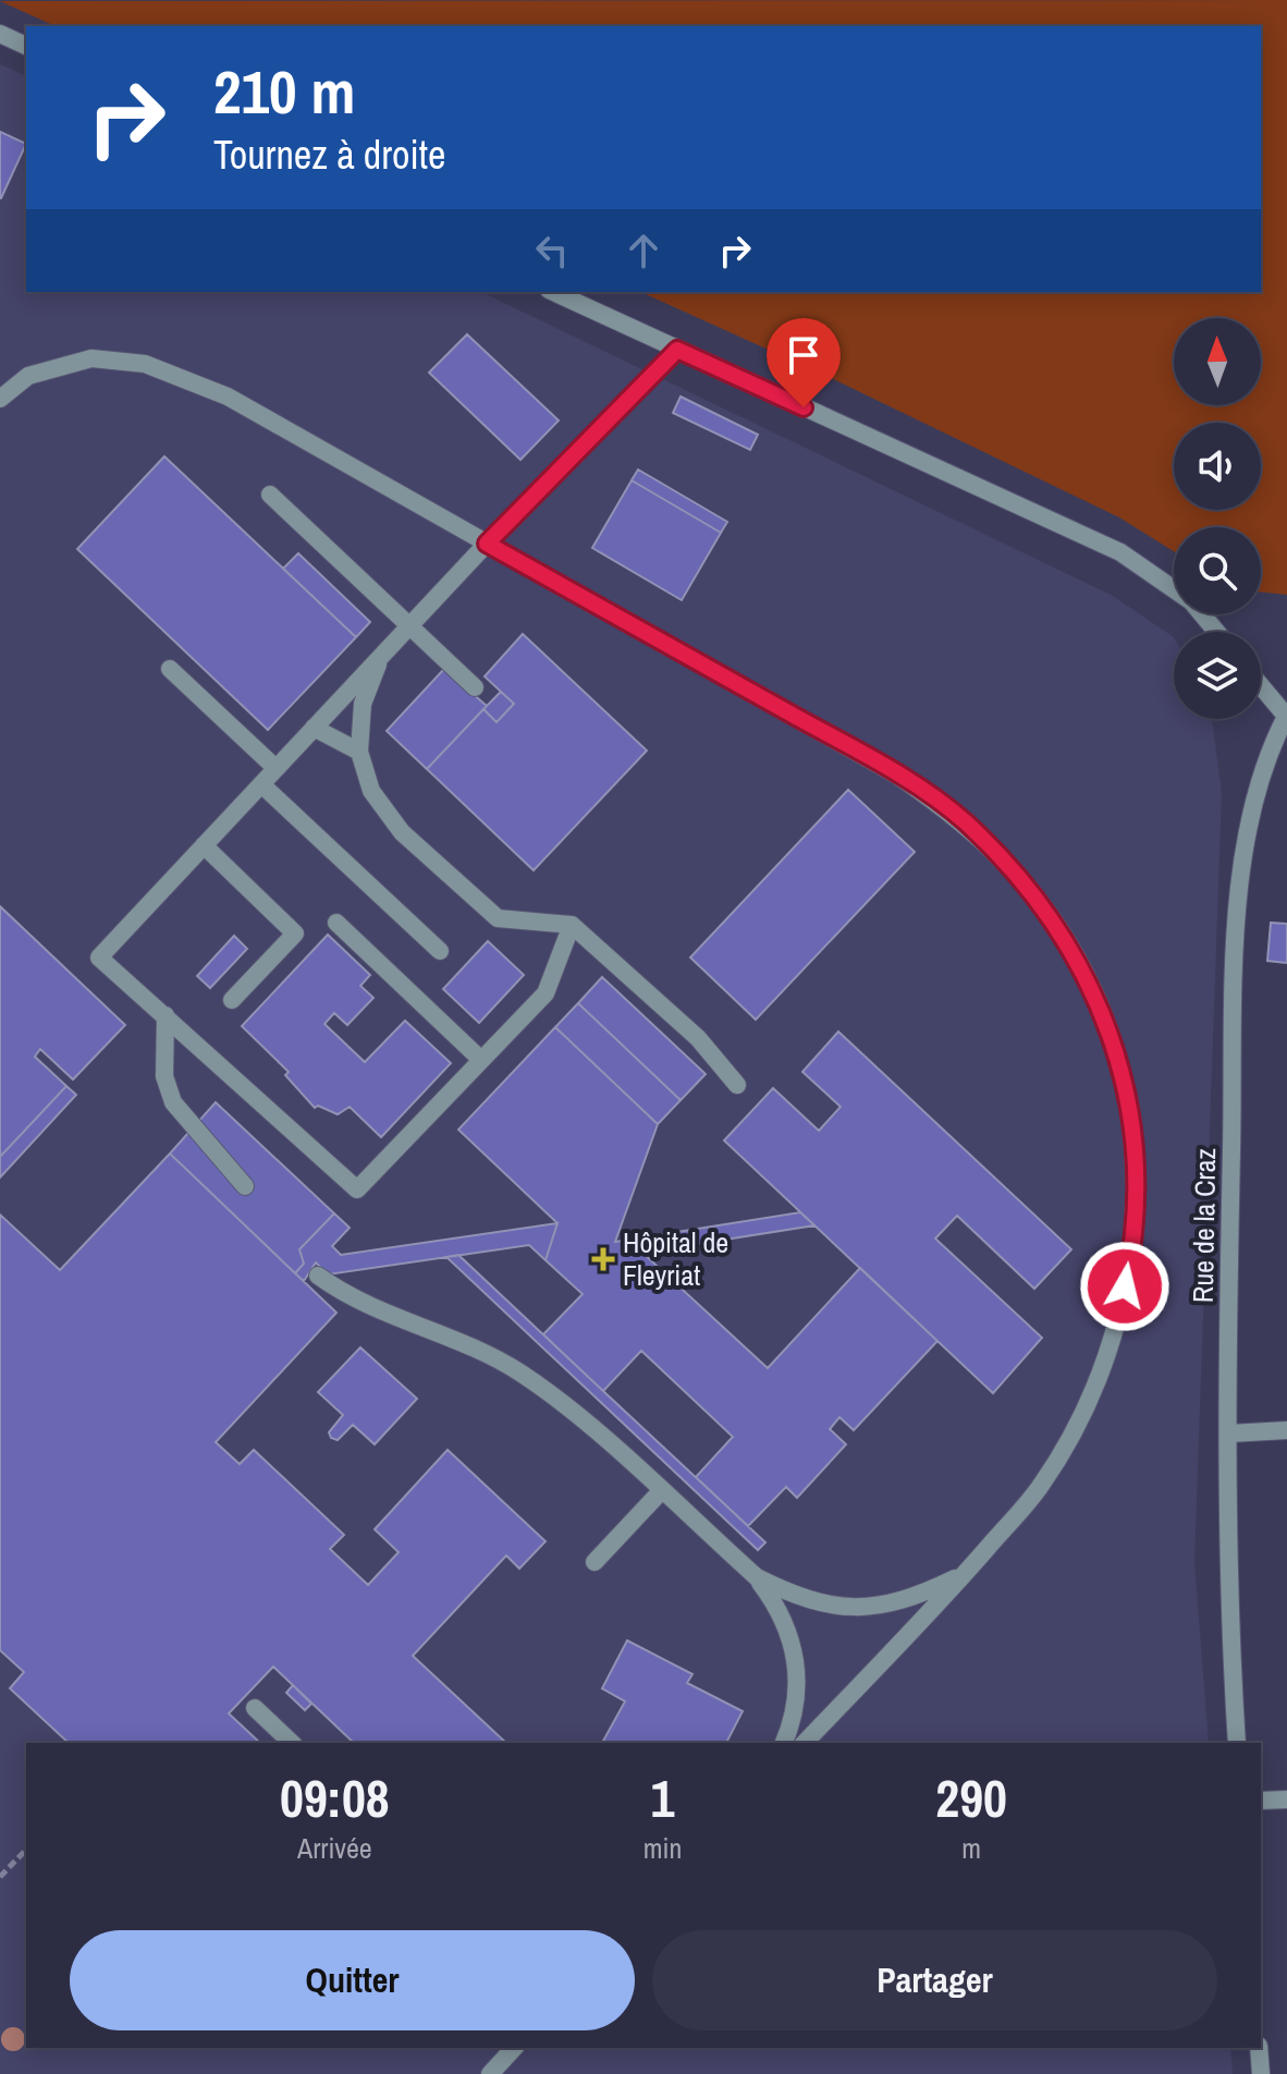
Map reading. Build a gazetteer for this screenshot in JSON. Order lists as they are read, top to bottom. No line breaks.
{"streets":{"street":["Rue de la Craz"]},"places":{"health":["Hôpital de Fleyriat"]},"north":"top","page":{"turn":["210 m","Tournez à droite"],"eta":["09:08","Arrivée","1","min","290","m"],"buttons":["Quitter","Partager"]}}
